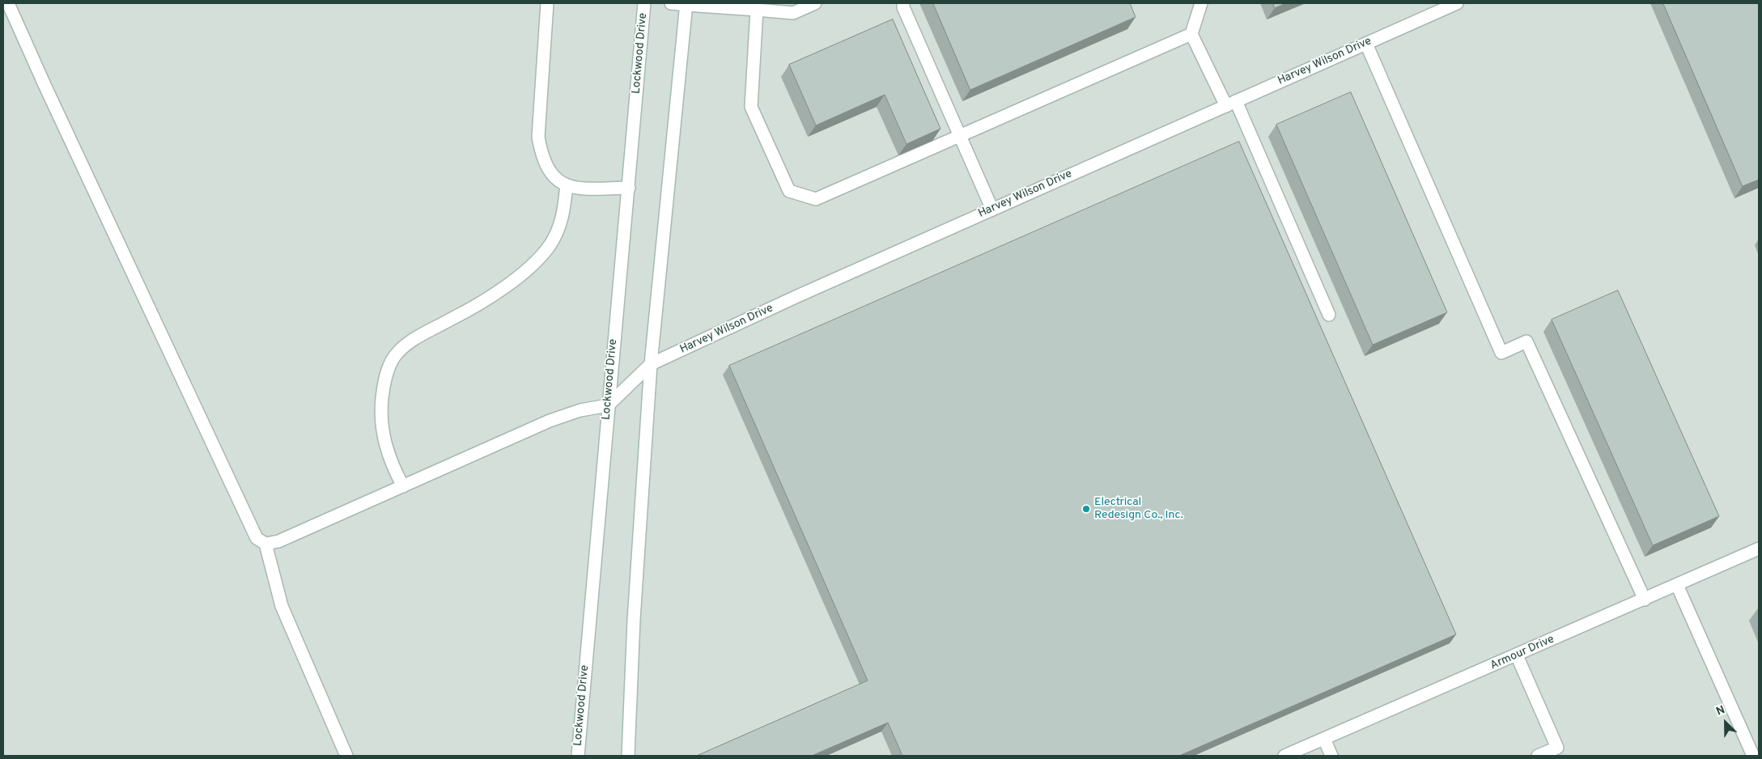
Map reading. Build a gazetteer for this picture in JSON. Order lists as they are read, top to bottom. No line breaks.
{"streets":{"main road":["Lockwood Drive","Harvey Wilson Drive","Armour Drive"]},"crossings":[["Lockwood Drive","Harvey Wilson Drive"]],"places":["Electrical Redesign Co., Inc."],"north":"top left"}
